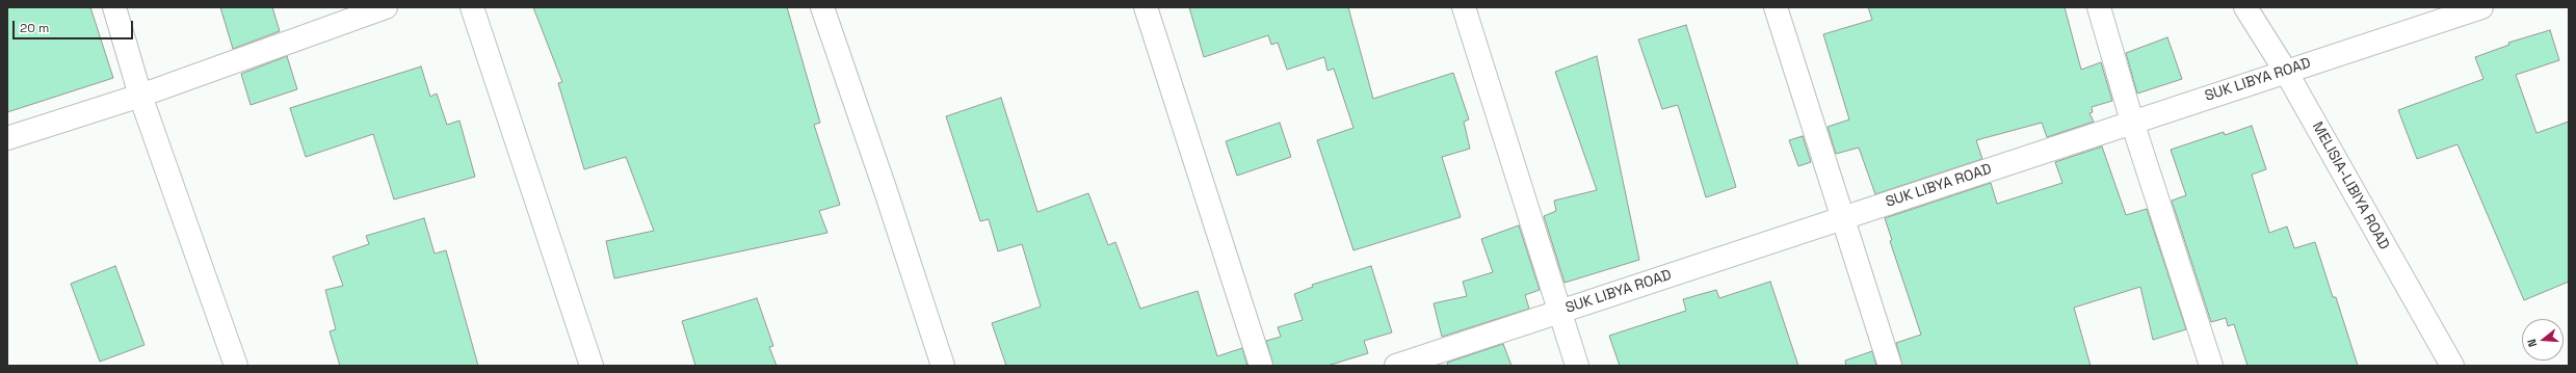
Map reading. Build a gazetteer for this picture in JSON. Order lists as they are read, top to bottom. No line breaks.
{"streets":{"street":["SUK LIBYA ROAD","MELISIA-LIBIYA ROAD"]},"crossings":[["SUK LIBYA ROAD","MELISIA-LIBIYA ROAD"]],"scale_bar":"20 m","north":"left"}
